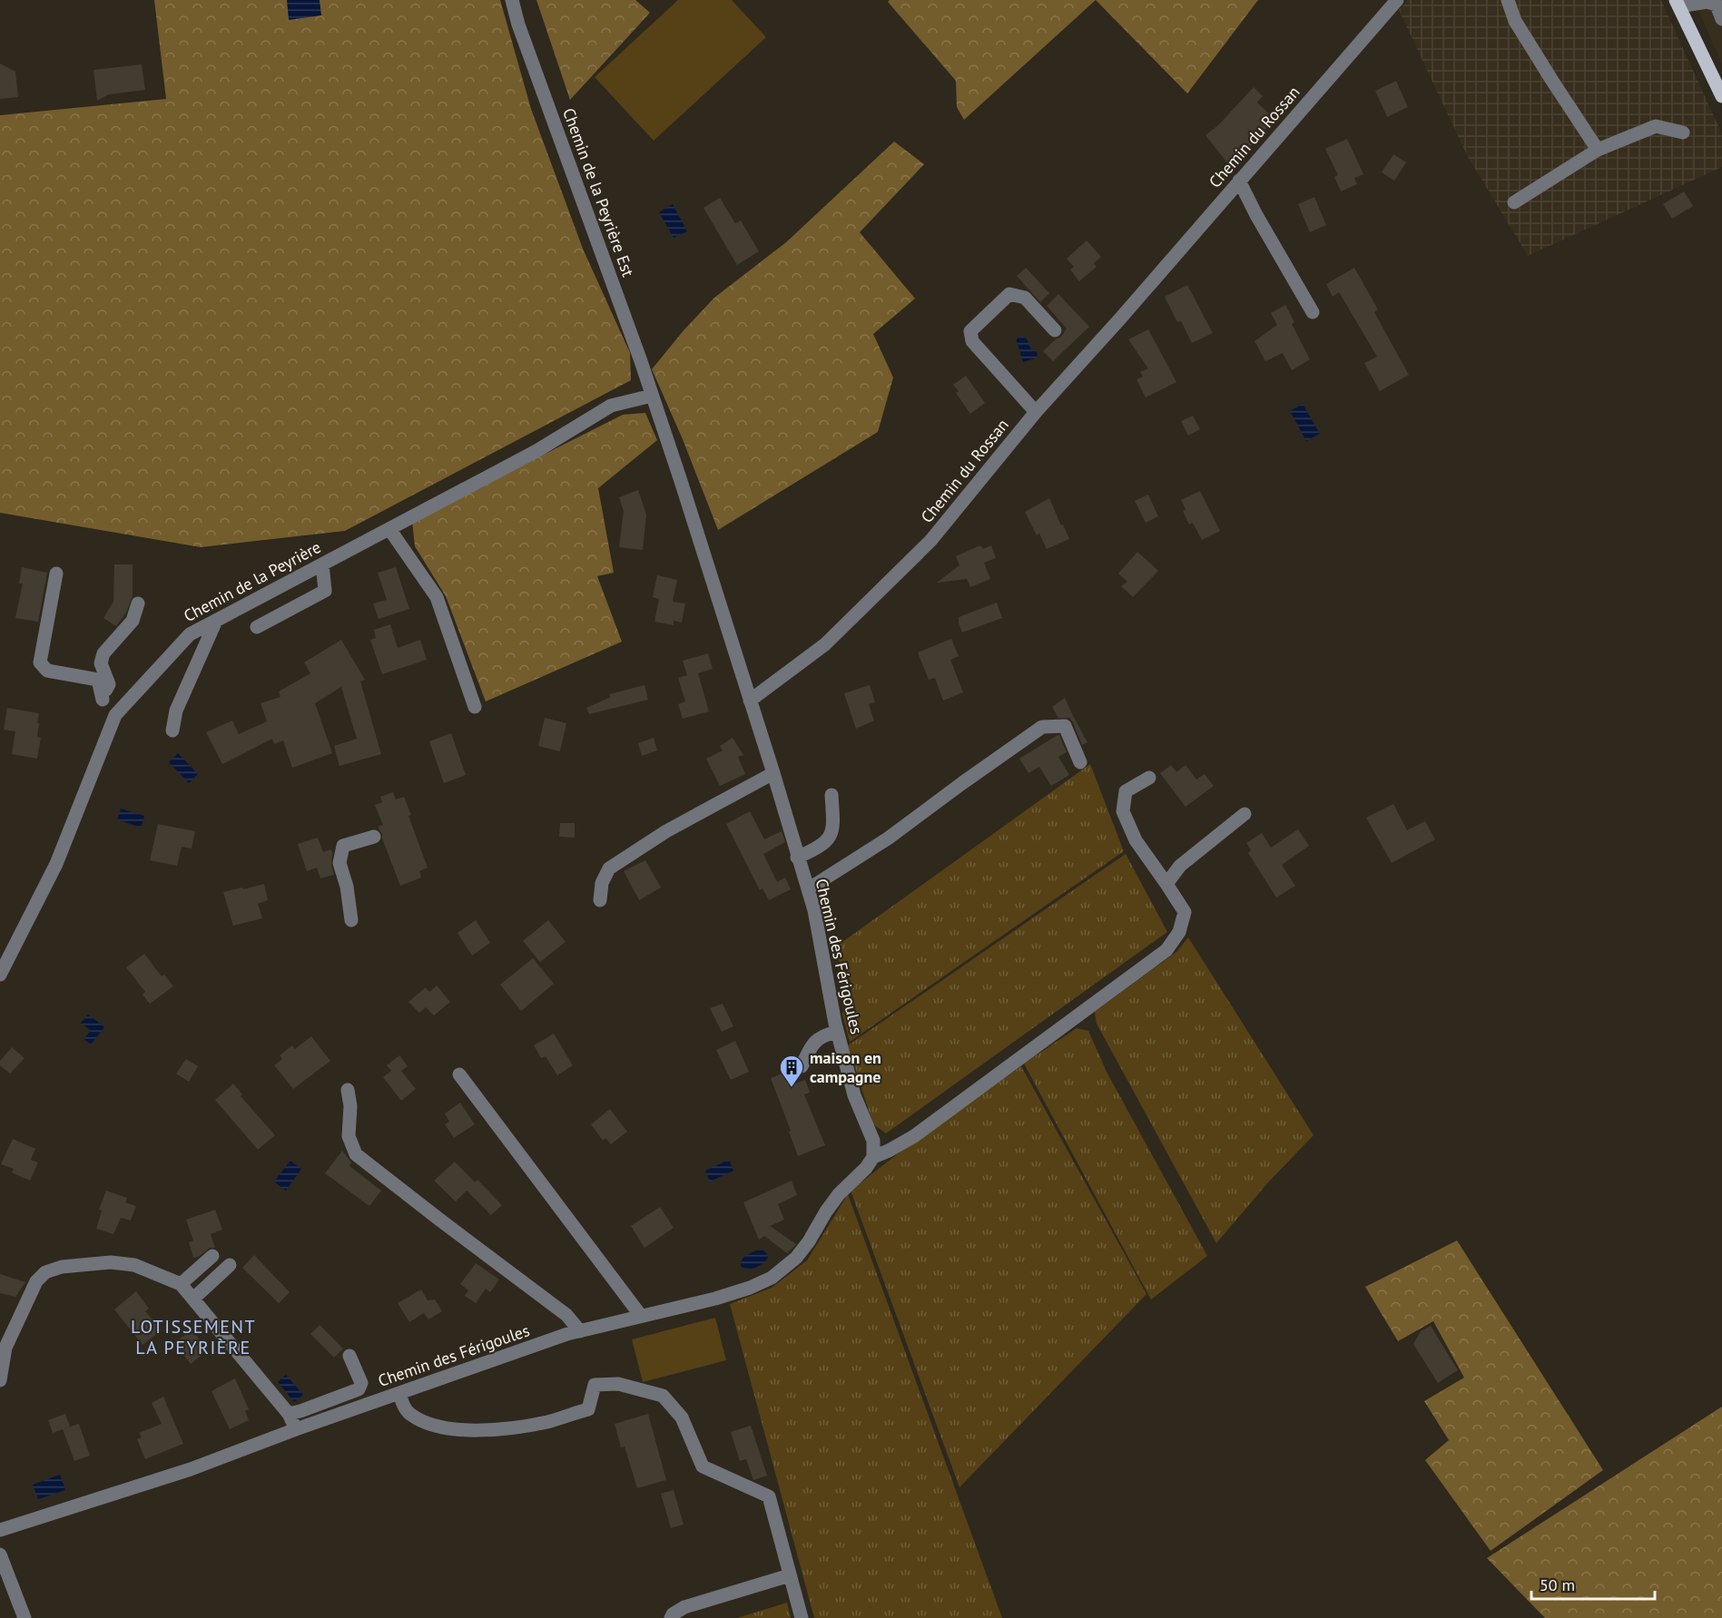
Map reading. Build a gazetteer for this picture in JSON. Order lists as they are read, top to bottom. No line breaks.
{"streets":{"street":["Chemin du Rossan","Chemin de la Peyrière Est","Chemin de la Peyrière","Chemin des Férigoules"]},"crossings":[["Chemin du Rossan","Chemin des Férigoules"],["Chemin de la Peyrière Est","Chemin de la Peyrière"]],"districts":["LOTISSEMENT LA PEYRIÈRE"],"places":{"building":["maison en campagne"]},"scale_bar":"50 m"}
